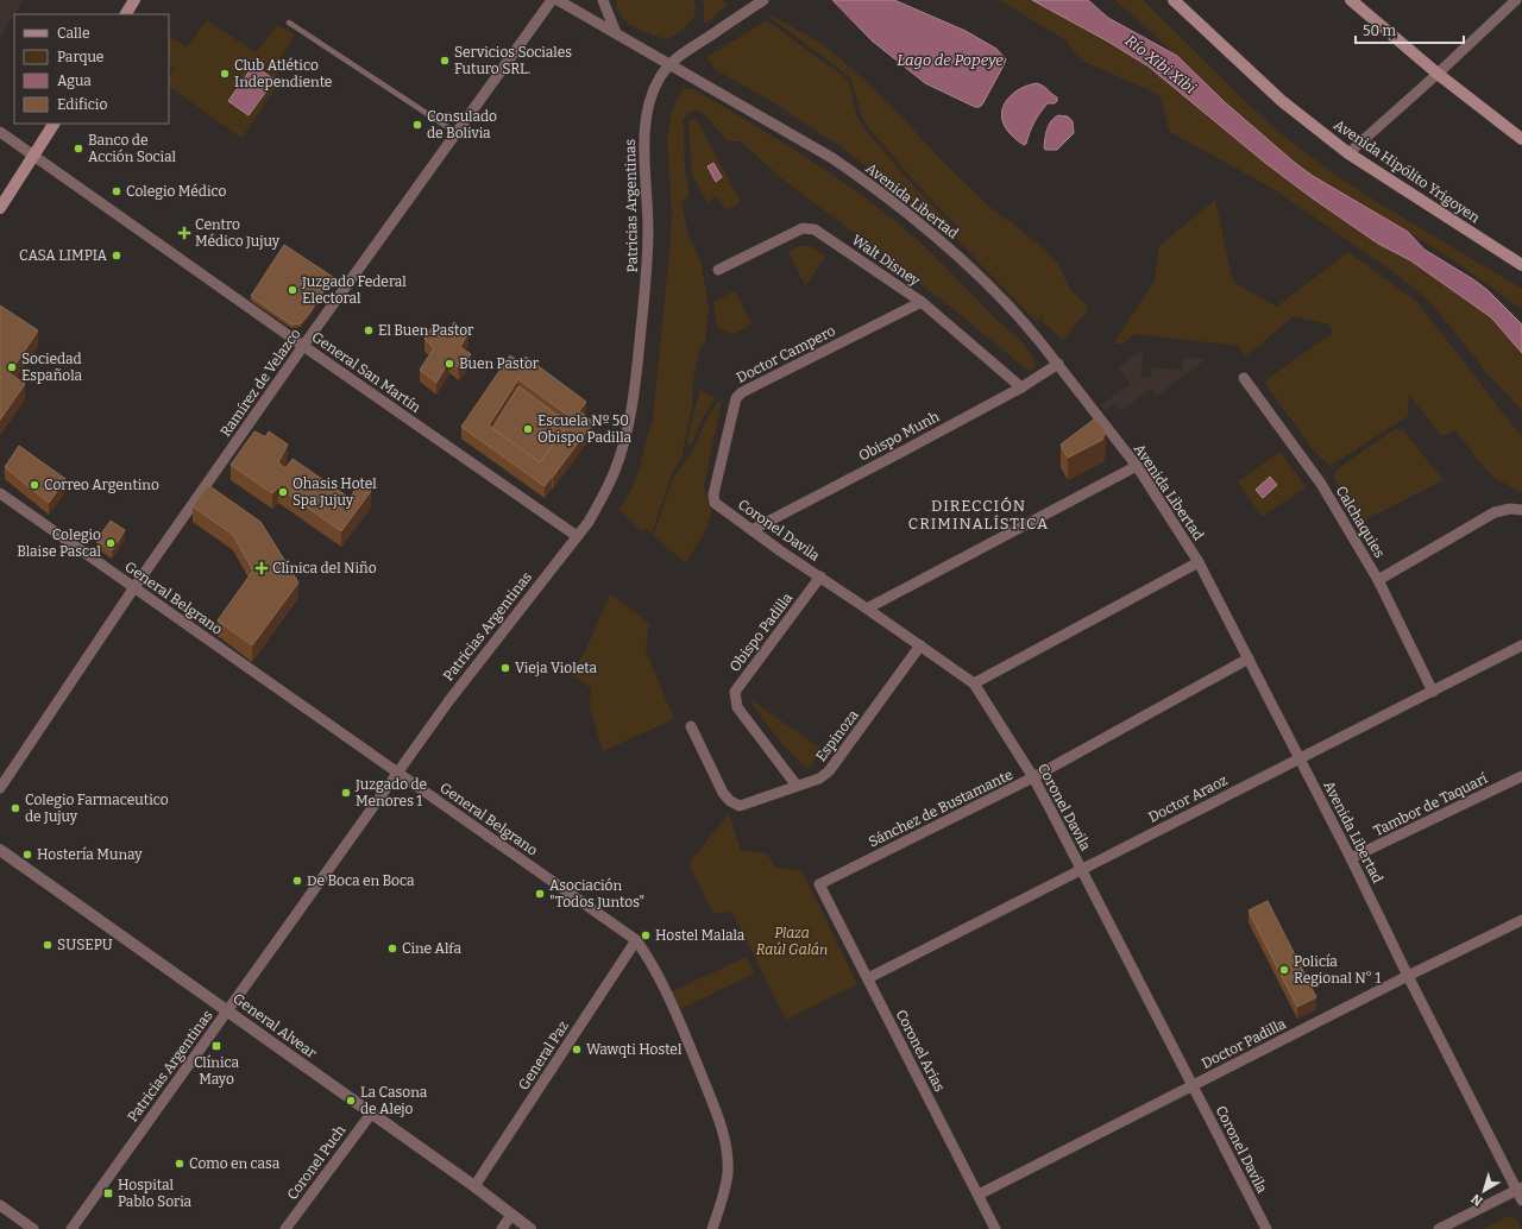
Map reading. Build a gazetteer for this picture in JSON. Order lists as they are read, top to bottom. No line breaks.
{"streets":{"main road":["Avenida Hipólito Yrigoyen"],"street":["Avenida Libertad","Patricias Argentinas","Walt Disney","Doctor Campero","General San Martín","Ramírez de Velazco","Obispo Munh","Calchaquies","Coronel Davila","General Belgrano","Obispo Padilla","Espinoza","Doctor Araoz","Tambor de Taquarí","Sánchez de Bustamante","General Alvear","Doctor Padilla","Coronel Arias","General Paz","Coronel Puch"]},"crossings":[["Avenida Libertad","Obispo Munh"],["Avenida Libertad","Doctor Araoz"],["Avenida Libertad","Tambor de Taquarí"],["Avenida Libertad","Sánchez de Bustamante"],["Avenida Libertad","Doctor Padilla"],["Patricias Argentinas","General San Martín"],["Patricias Argentinas","General Belgrano"],["Patricias Argentinas","General Alvear"],["Walt Disney","Doctor Campero"],["Walt Disney","Obispo Munh"],["Doctor Campero","Coronel Davila"],["General San Martín","Ramírez de Velazco"],["Ramírez de Velazco","General Belgrano"],["Obispo Munh","Coronel Davila"],["Calchaquies","Doctor Araoz"],["Coronel Davila","Obispo Padilla"],["Coronel Davila","Espinoza"],["Coronel Davila","Doctor Araoz"],["Coronel Davila","Sánchez de Bustamante"],["Coronel Davila","Doctor Padilla"],["General Belgrano","General Paz"],["Obispo Padilla","Espinoza"],["Doctor Araoz","Coronel Arias"],["Sánchez de Bustamante","Coronel Arias"],["General Alvear","General Paz"],["General Alvear","Coronel Puch"],["Doctor Padilla","Coronel Arias"]],"districts":["DIRECCIÓN CRIMINALÍSTICA"],"water":["Lago de Popeye","Río Xibi Xibi"],"parks":["Plaza Raúl Galán"],"places":{"other":["Servicios Sociales Futuro SRL.","Club Atlético Independiente","Consulado de Bolivia","Banco de Acción Social","Colegio Médico","CASA LIMPIA","Juzgado Federal Electoral","El Buen Pastor","Buen Pastor","Sociedad Española","Escuela Nº 50 Obispo Padilla","Correo Argentino","Ohasis Hotel Spa Jujuy","Colegio Blaise Pascal","Vieja Violeta","Juzgado de Menores 1","Colegio Farmaceutico de Jujuy","Hostería Munay","De Boca en Boca","Asociación \"Todos Juntos\"","Hostel Malala","SUSEPU","Cine Alfa","Policía Regional N° 1","Wawqti Hostel","La Casona de Alejo","Como en casa"],"health":["Centro Médico Jujuy","Clínica del Niño"],"transit":["Clínica Mayo","Hospital Pablo Soria"]},"legend":["Calle","Parque","Agua","Edificio"],"scale_bar":"50 m","north":"bottom left"}
